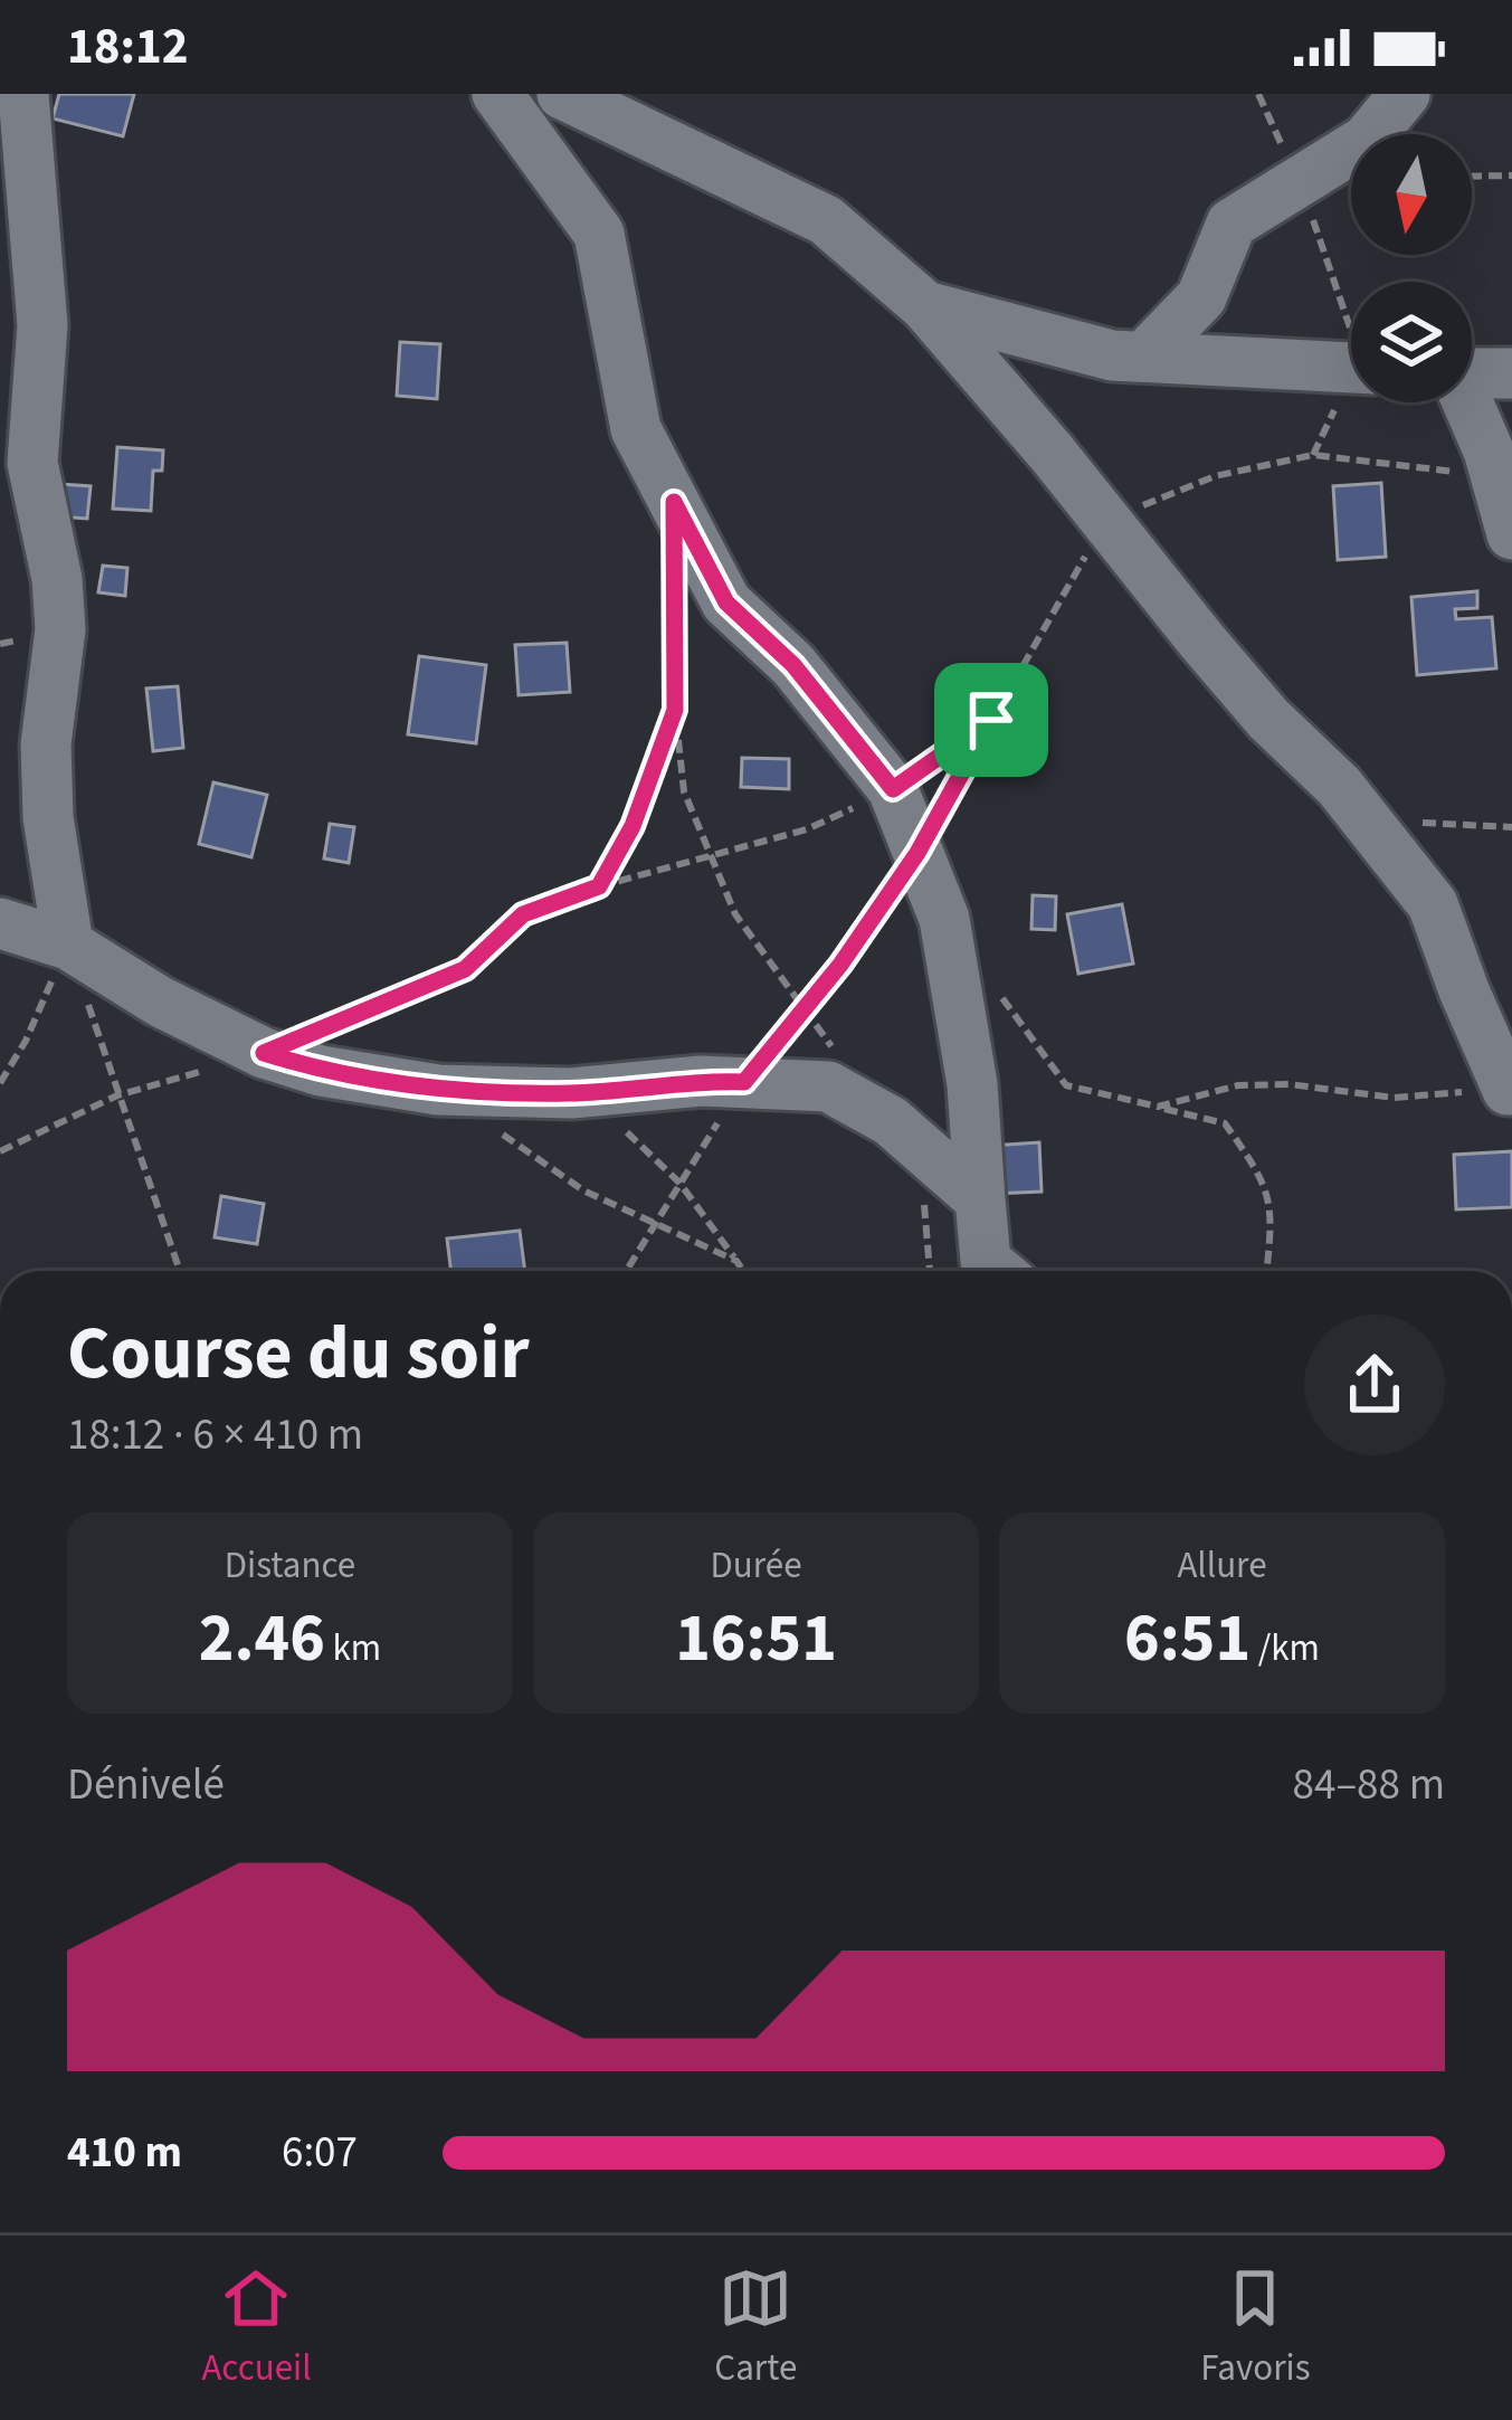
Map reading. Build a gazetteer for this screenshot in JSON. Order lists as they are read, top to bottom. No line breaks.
{"north":"bottom","page":{"status":"18:12","heading":["Course du soir","18:12 · 6 × 410 m"],"stats":[["Distance","2.46 km"],["Durée","16:51"],["Allure","6:51 /km"]],"chart":["Dénivelé","84–88 m"],"list":[{"name":"410 m","note":"6:07"}],"tabs":["Accueil","Carte","Favoris"]}}
